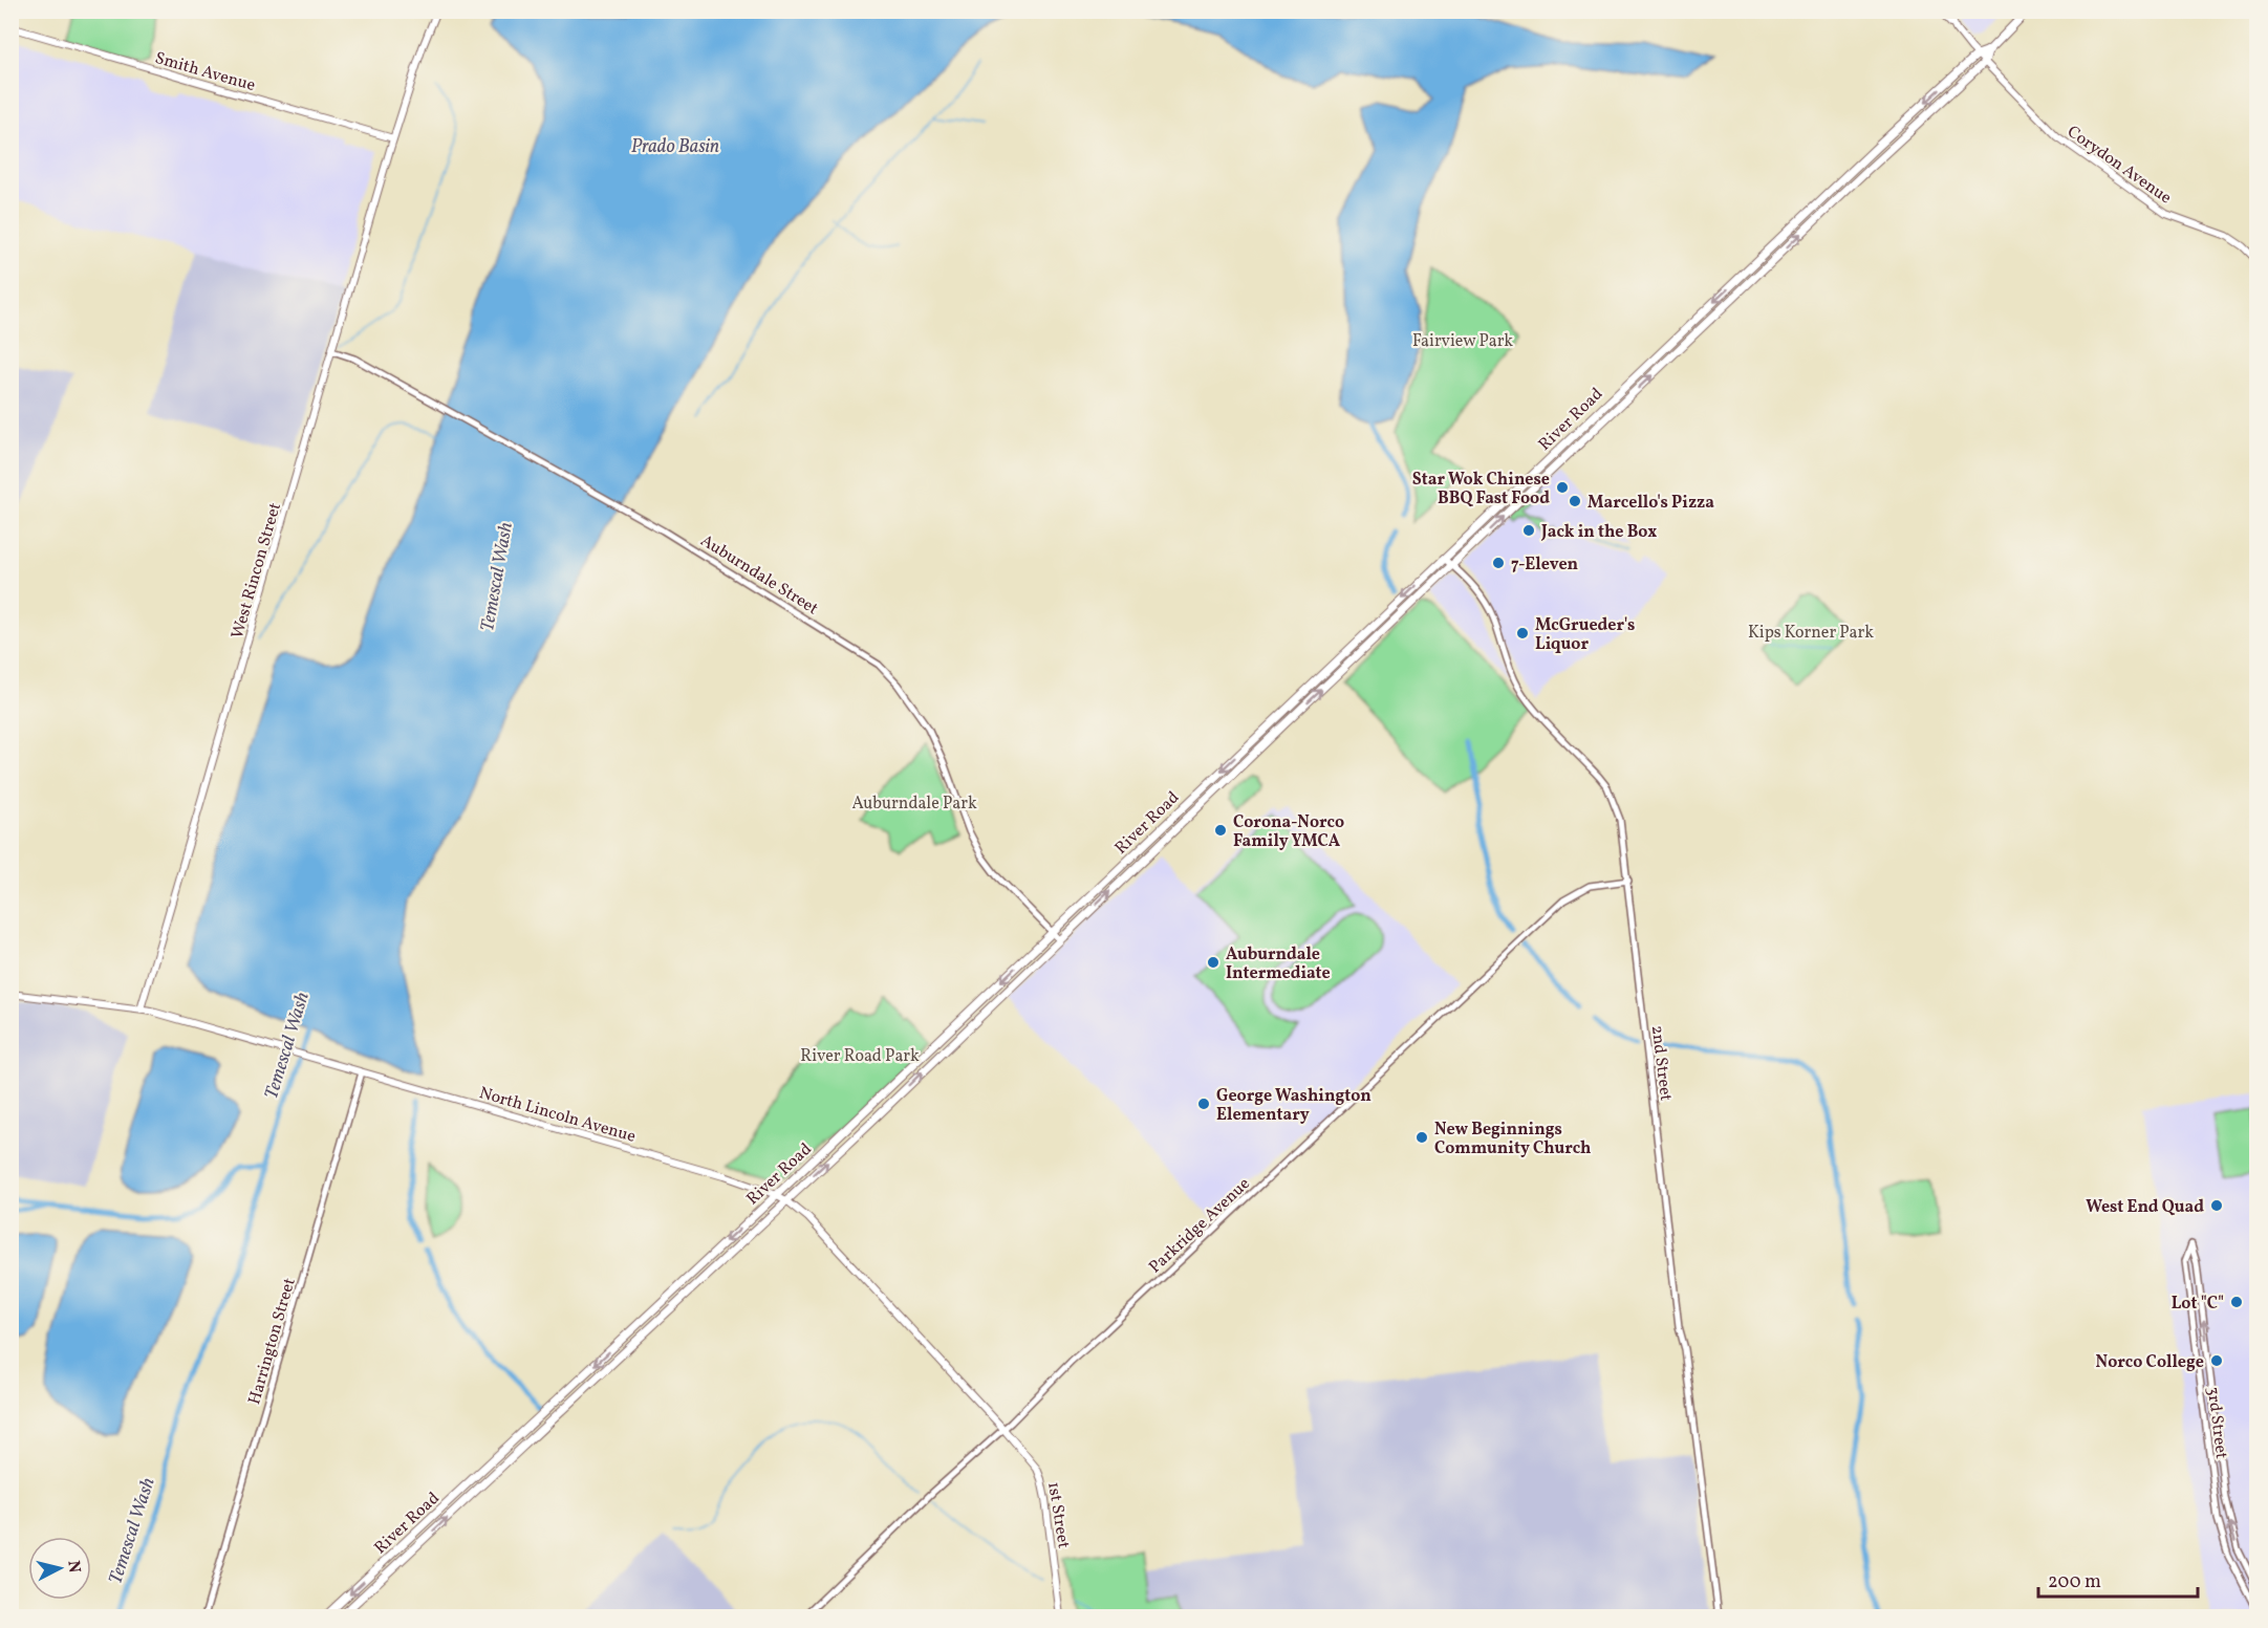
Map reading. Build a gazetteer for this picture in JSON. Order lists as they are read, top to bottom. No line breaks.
{"streets":{"main road":["Smith Avenue","Corydon Avenue","River Road","West Rincon Street","North Lincoln Avenue","1st Street"],"street":["Auburndale Street","2nd Street","Parkridge Avenue","Harrington Street","3rd Street"]},"crossings":[["Smith Avenue","West Rincon Street"],["Corydon Avenue","River Road"],["River Road","Auburndale Street"],["River Road","2nd Street"],["River Road","North Lincoln Avenue"],["West Rincon Street","Auburndale Street"],["West Rincon Street","North Lincoln Avenue"],["2nd Street","Parkridge Avenue"],["North Lincoln Avenue","Parkridge Avenue"],["North Lincoln Avenue","Harrington Street"],["North Lincoln Avenue","1st Street"],["Parkridge Avenue","1st Street"]],"water":["Prado Basin","Temescal Wash"],"parks":["Fairview Park","Kips Korner Park","Auburndale Park","River Road Park"],"places":["Star Wok Chinese BBQ Fast Food","Marcello's Pizza","Jack in the Box","7-Eleven","McGrueder's Liquor","Corona-Norco Family YMCA","Auburndale Intermediate","George Washington Elementary","New Beginnings Community Church","West End Quad","Lot \"C\"","Norco College"],"scale_bar":"200 m","north":"right"}
